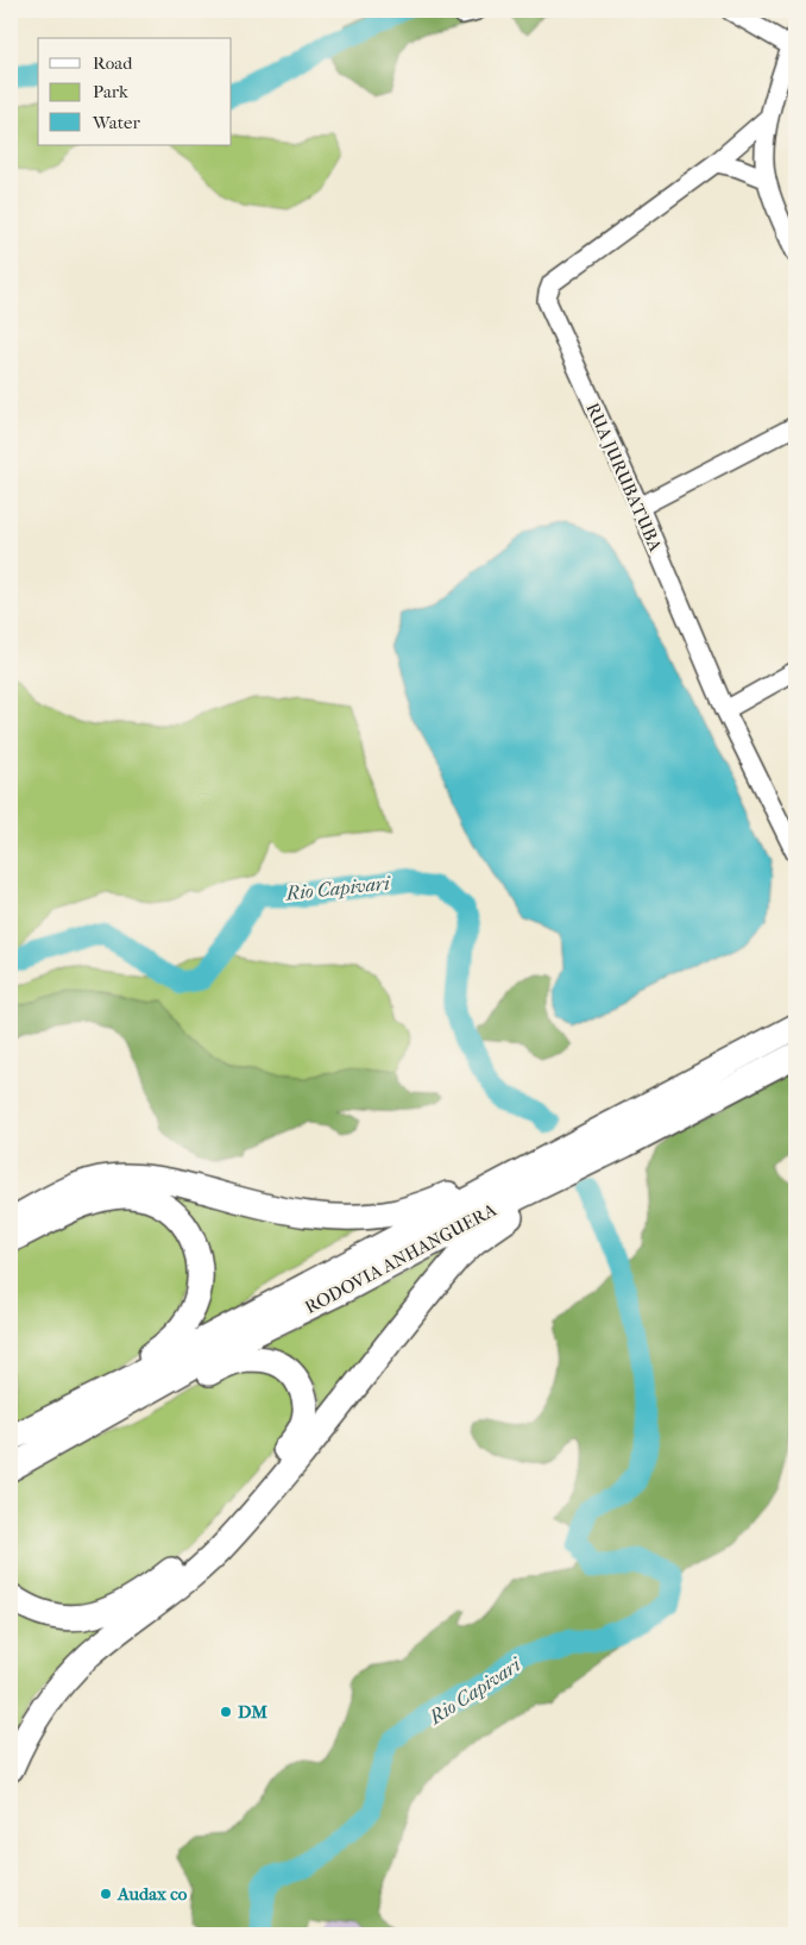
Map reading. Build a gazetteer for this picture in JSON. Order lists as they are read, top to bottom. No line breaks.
{"streets":{"highway":["RODOVIA ANHANGUERA"],"street":["RUA JURUBATUBA"]},"water":["Rio Capivari"],"places":["DM","Audax co"],"legend":["Road","Park","Water"]}
